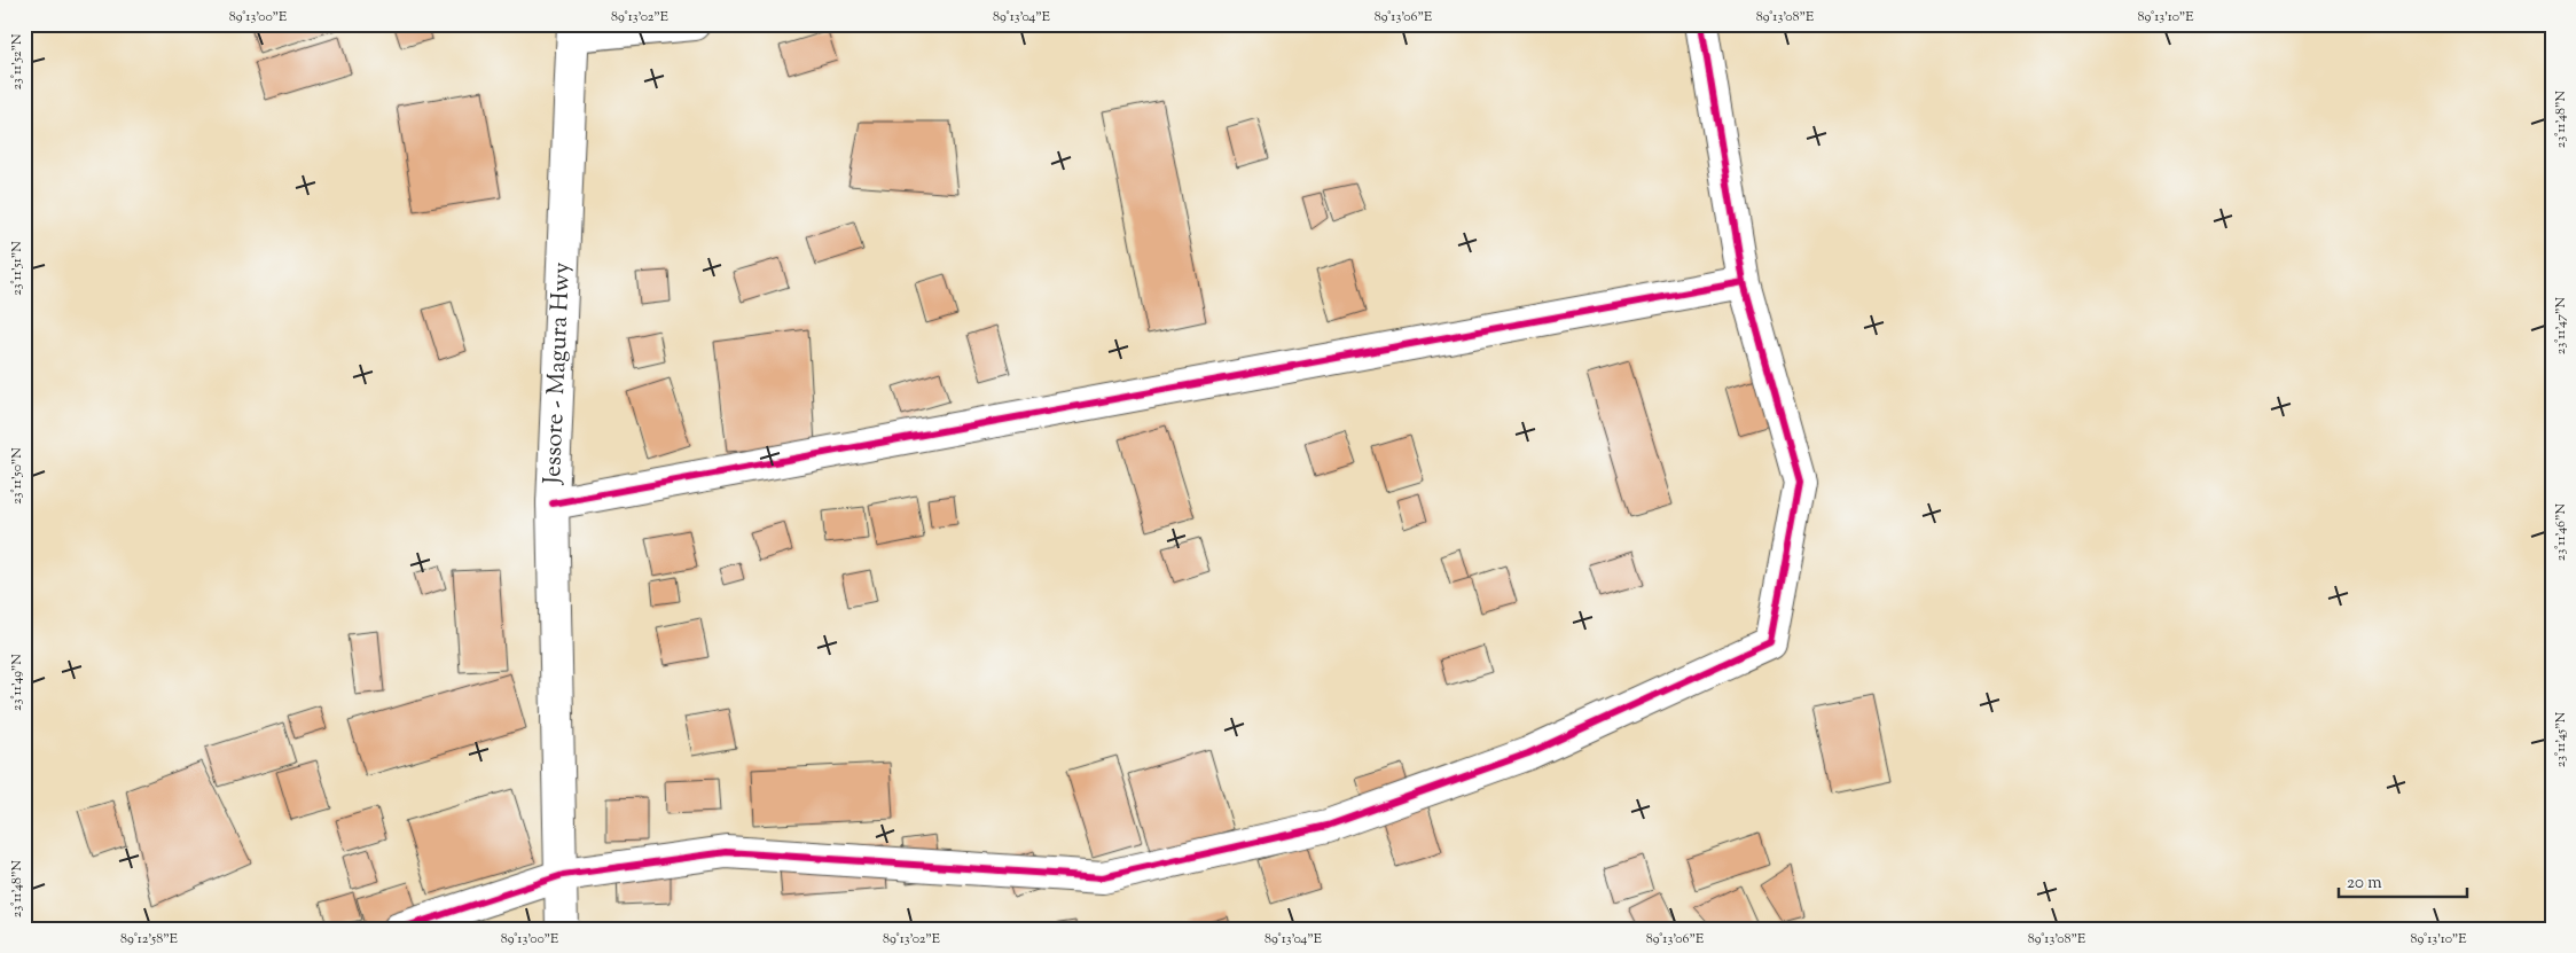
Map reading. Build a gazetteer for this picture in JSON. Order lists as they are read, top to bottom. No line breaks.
{"streets":{"main road":["Jessore - Magura Hwy"]},"scale_bar":"20 m","coordinates":["89°13'00\"E","89°13'02\"E","89°13'04\"E","89°13'06\"E","89°13'08\"E","89°13'10\"E","23°11'52\"N","23°11'48\"N","23°11'51\"N","23°11'47\"N","23°11'50\"N","23°11'46\"N","23°11'49\"N","23°11'45\"N","89°12'58\"E"]}
